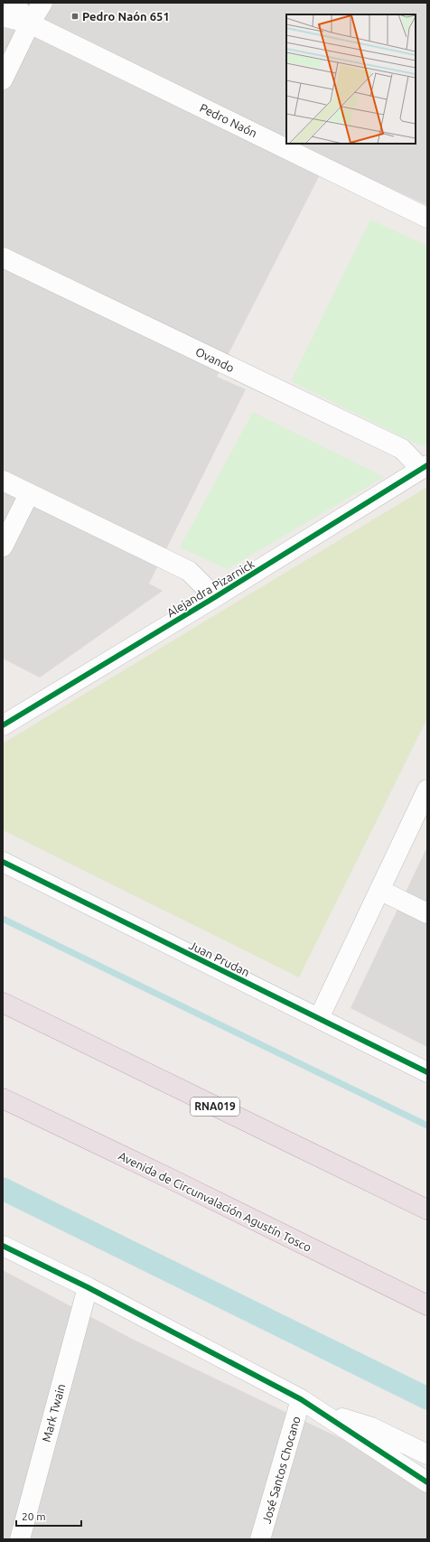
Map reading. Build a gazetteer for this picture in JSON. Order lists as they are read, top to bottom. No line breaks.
{"streets":{"highway":["RNA019","Avenida de Circunvalación Agustín Tosco"],"street":["Pedro Naón","Ovando","Alejandra Pizarnick","Juan Prudan","Mark Twain","José Santos Chocano"]},"crossings":[["Ovando","Alejandra Pizarnick"]],"places":{"transit":["Pedro Naón 651"]},"scale_bar":"20 m"}
